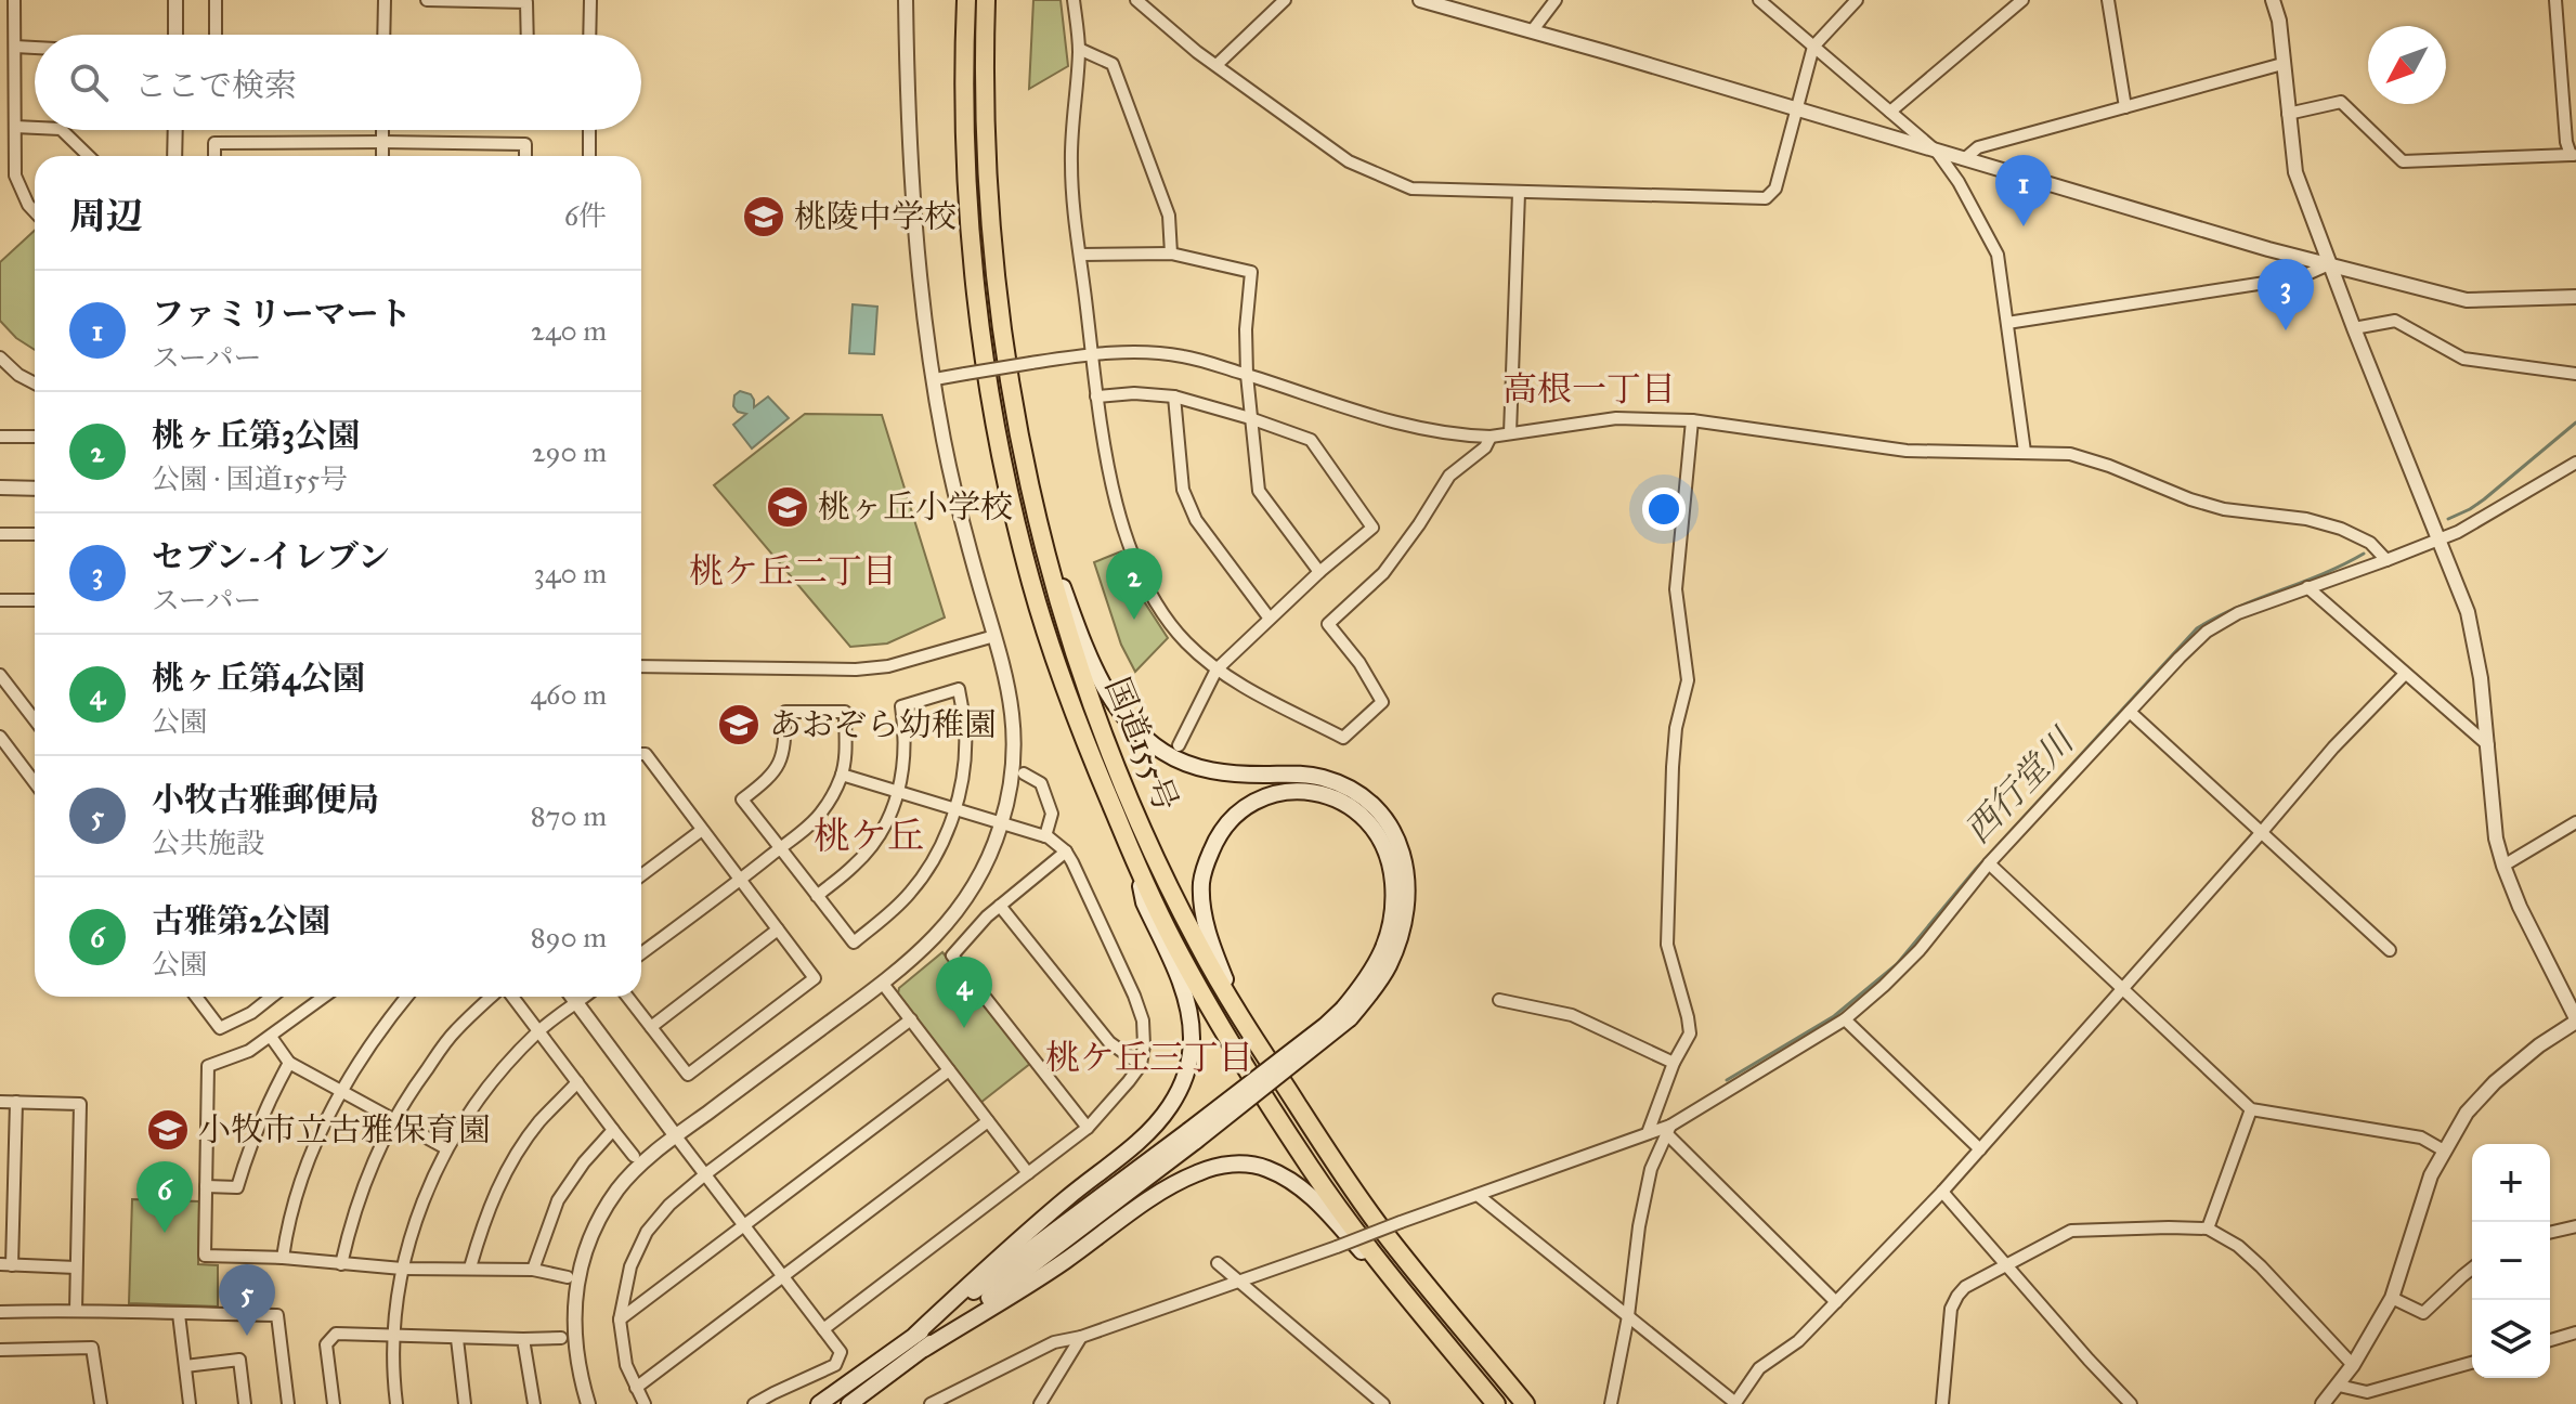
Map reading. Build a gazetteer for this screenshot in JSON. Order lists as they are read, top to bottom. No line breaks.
{"streets":{"highway":["国道155号"]},"districts":["高根一丁目","桃ケ丘二丁目","桃ケ丘","桃ケ丘三丁目"],"water":["西行堂川"],"places":{"school or university":["桃陵中学校","桃ヶ丘小学校","あおぞら幼稚園","小牧市立古雅保育園"]},"north":"bottom left","page":{"search":"ここで検索","pins":["1","3","2","4","6","5"],"heading":["周辺","6件"],"list":[{"mark":"1","name":"ファミリーマート","note":"スーパー","value":"240 m"},{"mark":"2","name":"桃ヶ丘第3公園","note":"公園 · 国道155号","value":"290 m"},{"mark":"3","name":"セブン-イレブン","note":"スーパー","value":"340 m"},{"mark":"4","name":"桃ヶ丘第4公園","note":"公園","value":"460 m"},{"mark":"5","name":"小牧古雅郵便局","note":"公共施設","value":"870 m"},{"mark":"6","name":"古雅第2公園","note":"公園","value":"890 m"}],"map_buttons":["+","−"]}}
